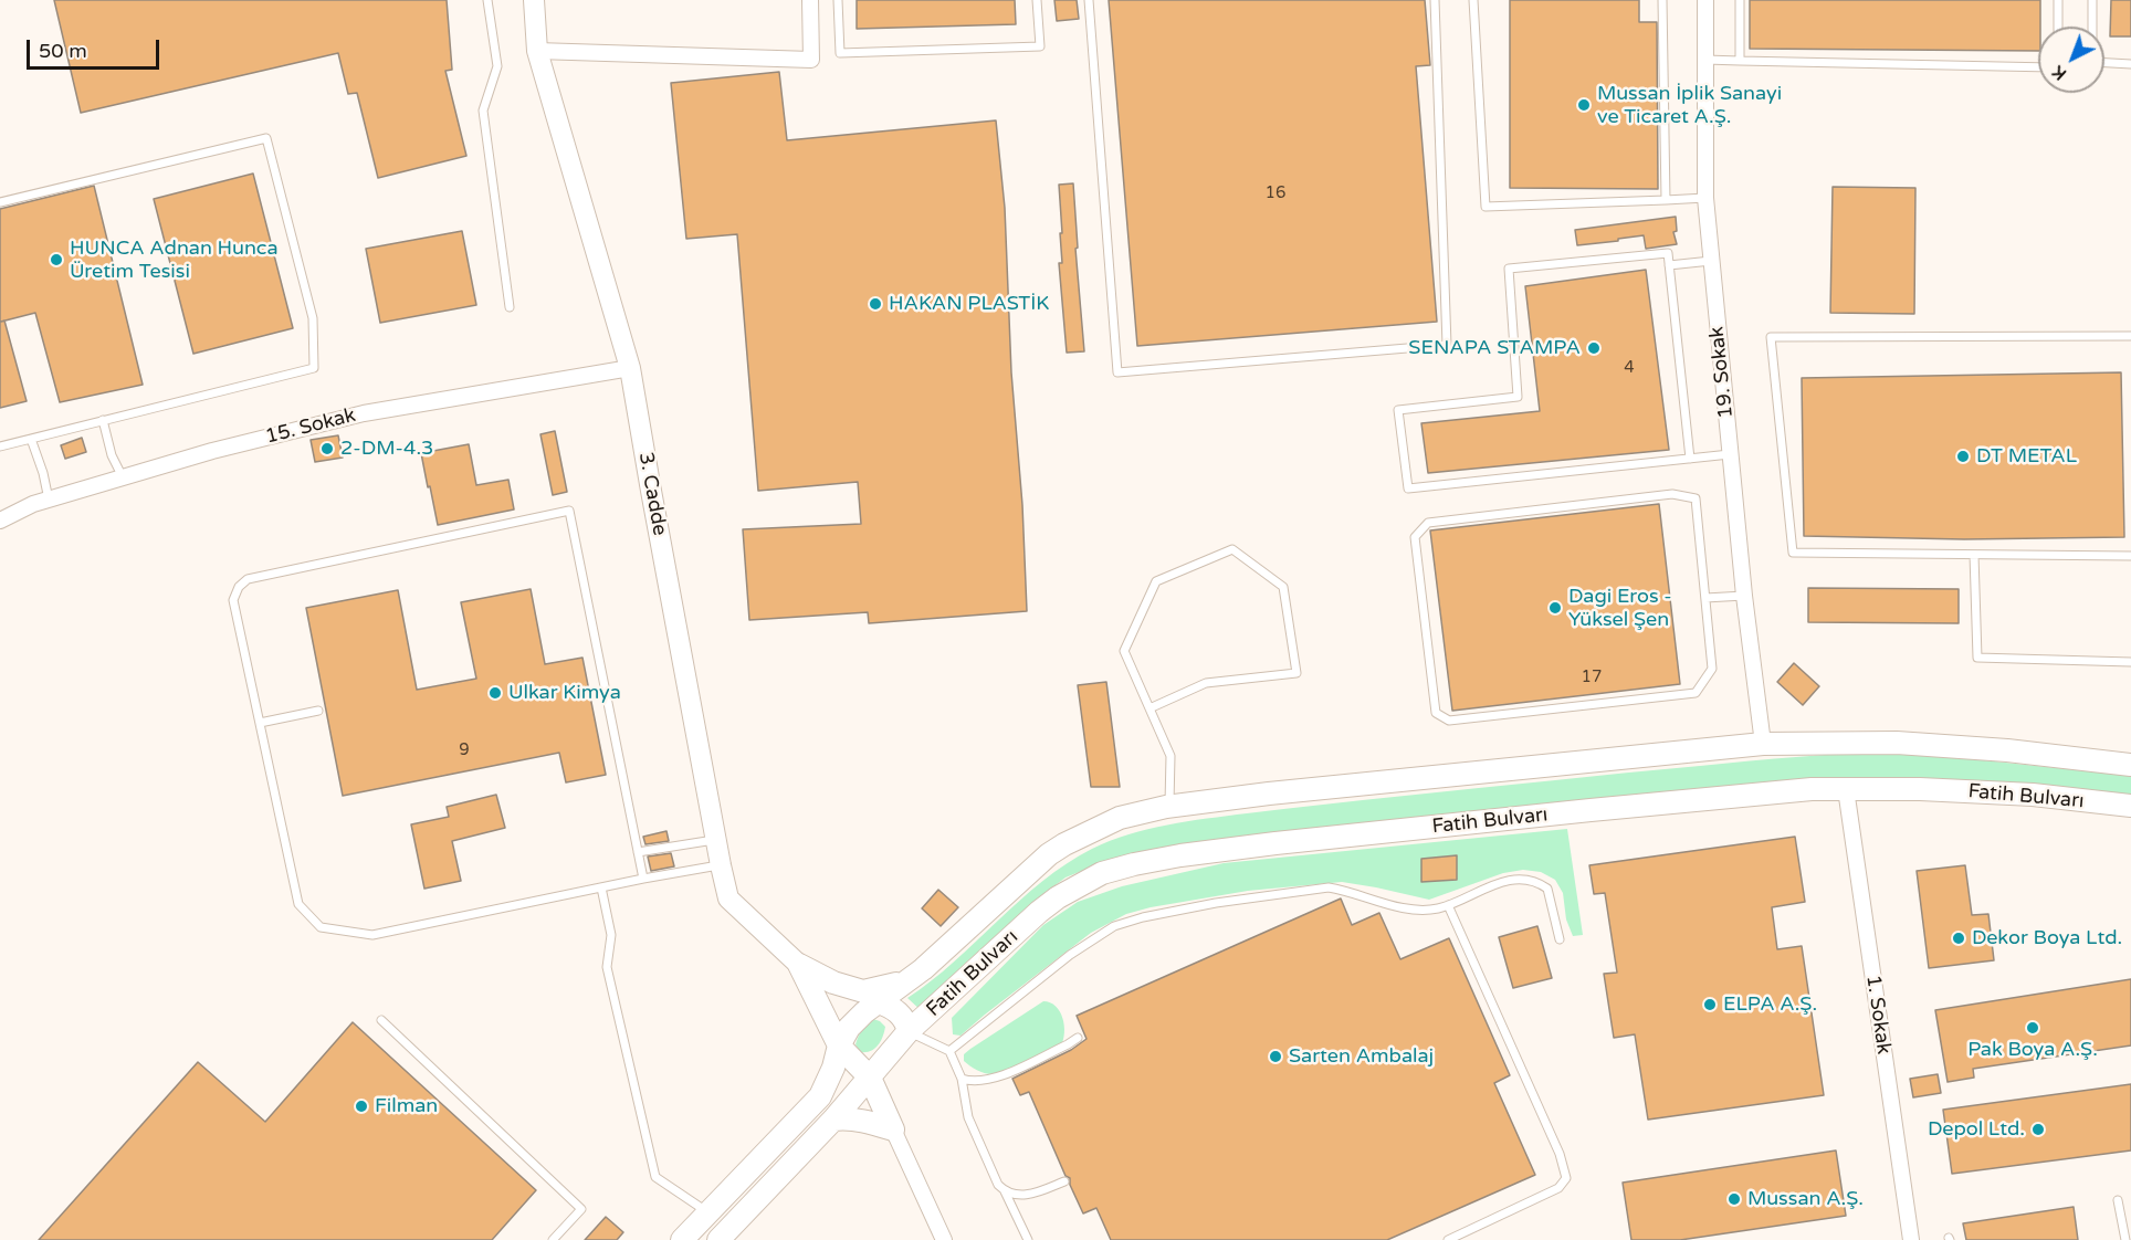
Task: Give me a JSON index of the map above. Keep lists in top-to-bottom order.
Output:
{
  "streets": {
    "main road": ["Fatih Bulvarı"],
    "street": [
      "19. Sokak",
      "15. Sokak",
      "3. Cadde",
      "1. Sokak"
    ]
  },
  "crossings": [
    ["15. Sokak", "3. Cadde"],
    ["Fatih Bulvarı", "1. Sokak"]
  ],
  "places": [
    "Mussan İplik Sanayi ve Ticaret A.Ş.",
    "HUNCA Adnan Hunca Üretim Tesisi",
    "HAKAN PLASTİK",
    "SENAPA STAMPA",
    "2-DM-4.3",
    "DT METAL",
    "Dagi Eros - Yüksel Şen",
    "Ulkar Kimya",
    "Dekor Boya Ltd.",
    "ELPA A.Ş.",
    "Pak Boya A.Ş.",
    "Sarten Ambalaj",
    "Filman",
    "Depol Ltd.",
    "Mussan A.Ş."
  ],
  "house_numbers": [
    "16",
    "4",
    "17",
    "9"
  ],
  "scale_bar": "50 m",
  "north": "bottom left"
}
